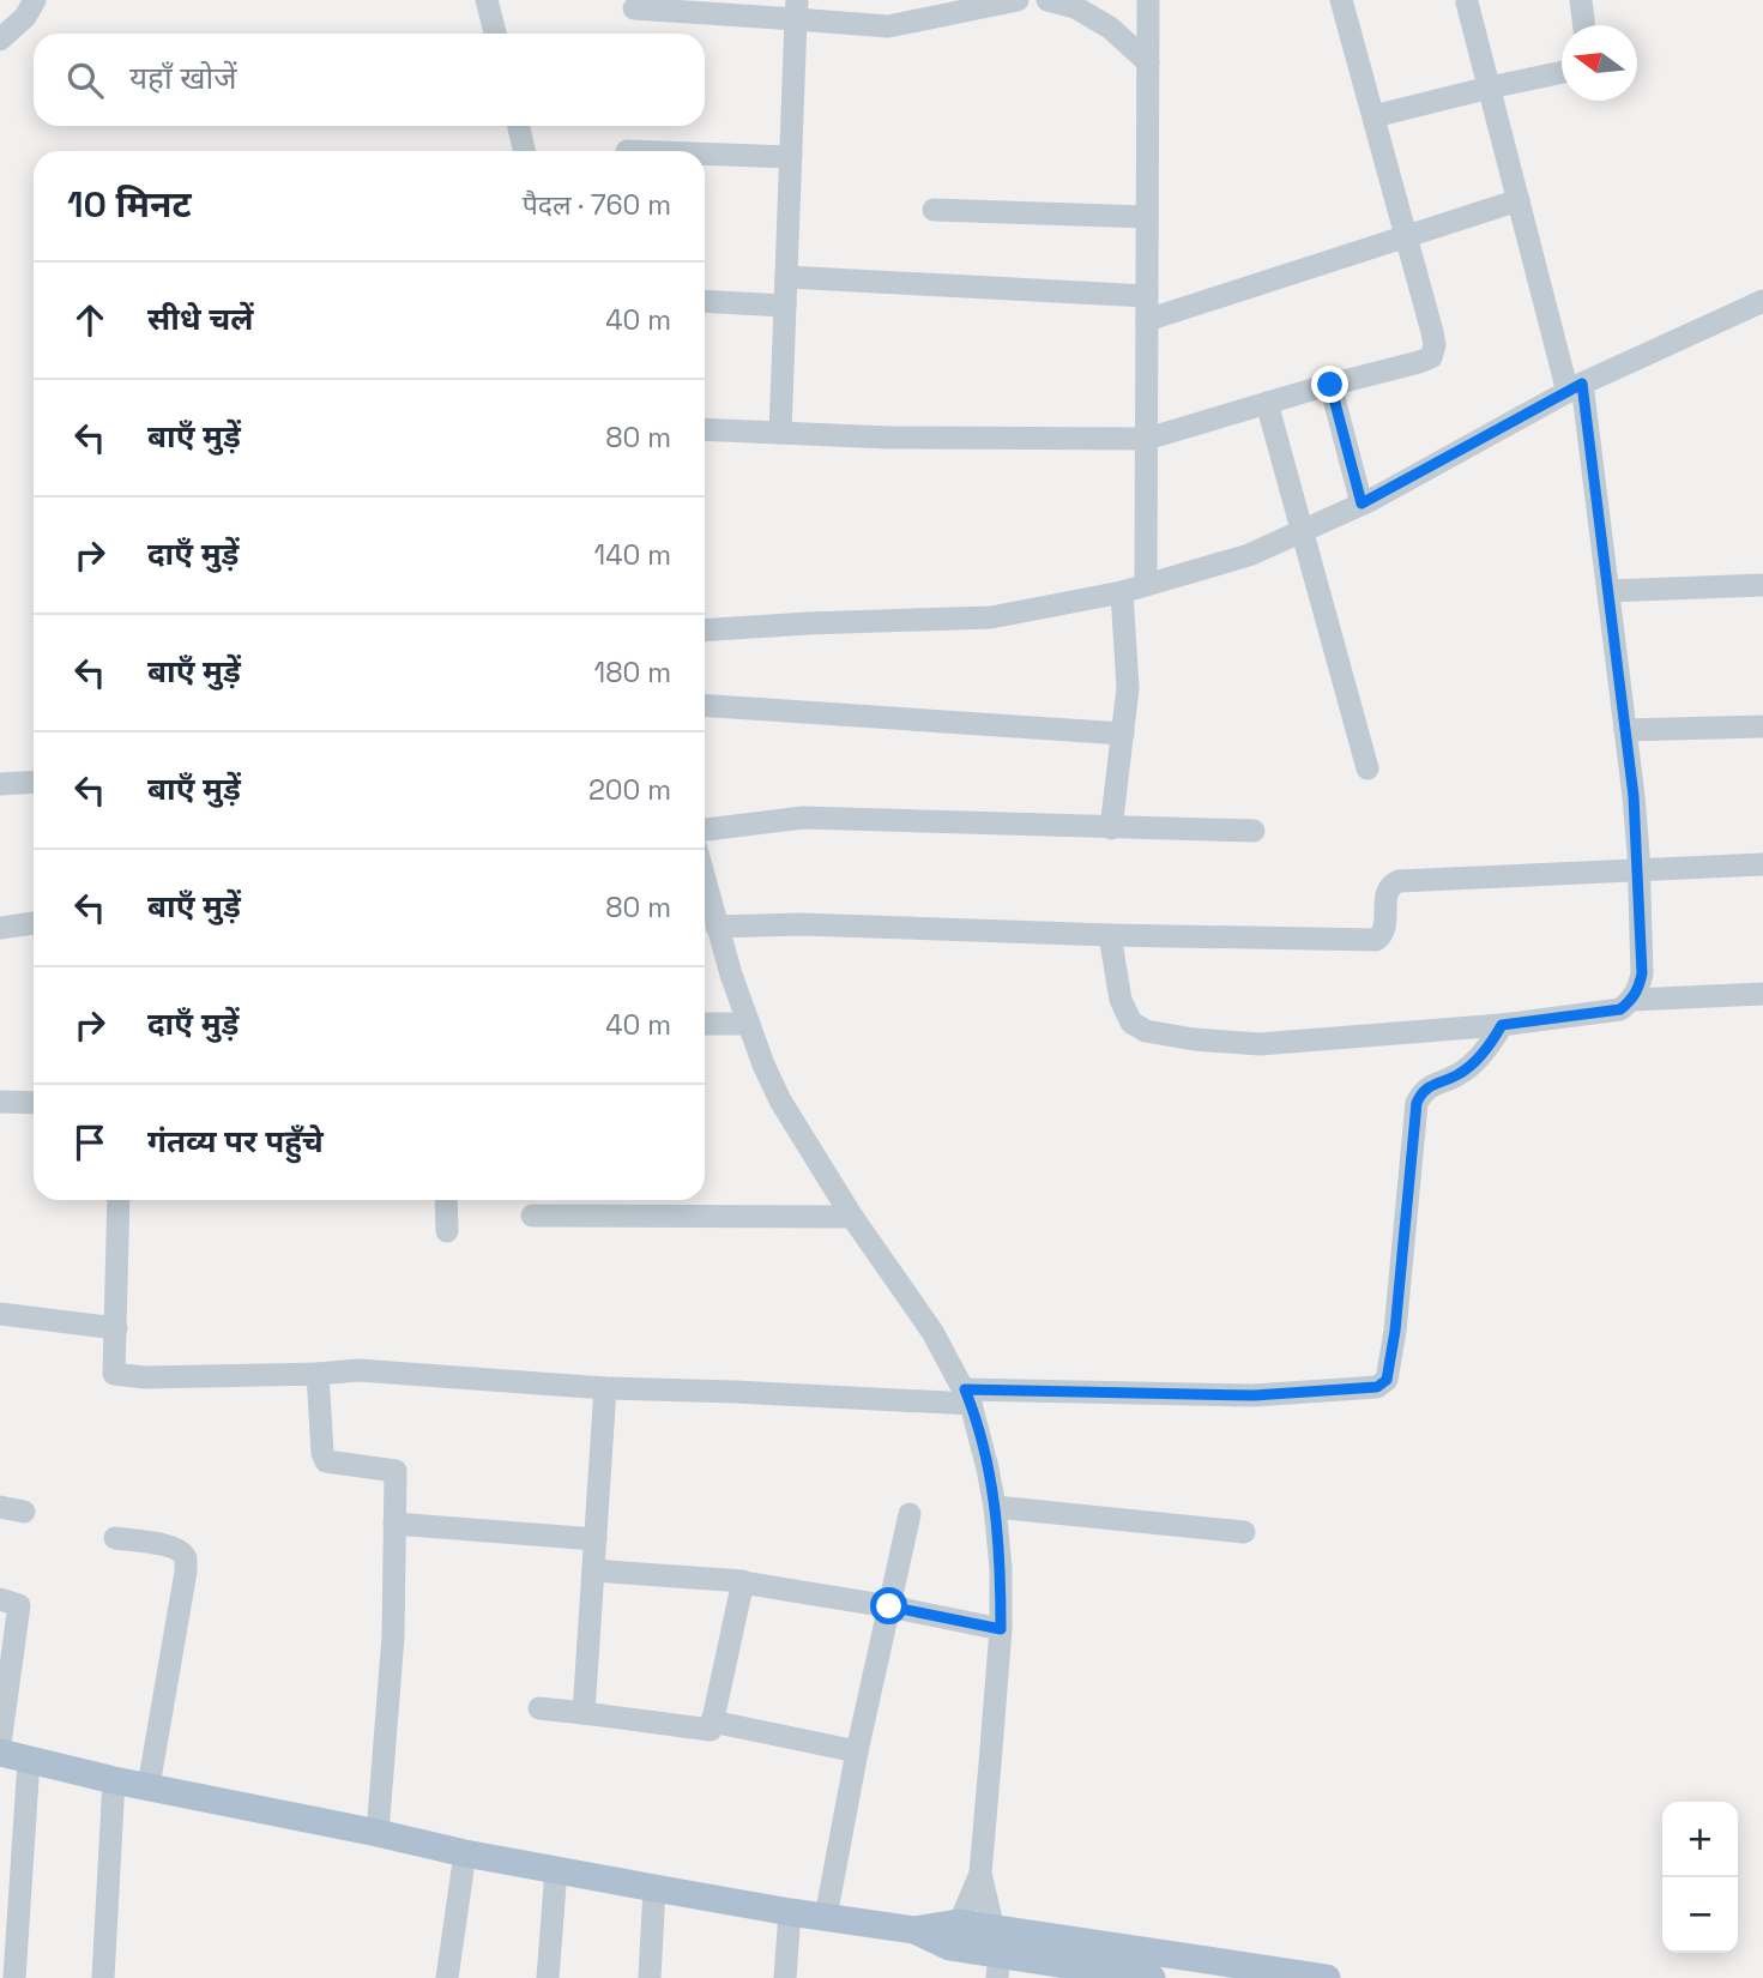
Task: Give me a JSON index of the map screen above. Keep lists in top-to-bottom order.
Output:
{
  "north": "left",
  "page": {
    "search": "यहाँ खोजें",
    "heading": ["10 मिनट", "पैदल · 760 m"],
    "list": [
      ["सीधे चलें", "40 m"],
      ["बाएँ मुड़ें", "80 m"],
      ["दाएँ मुड़ें", "140 m"],
      ["बाएँ मुड़ें", "180 m"],
      ["बाएँ मुड़ें", "200 m"],
      ["बाएँ मुड़ें", "80 m"],
      ["दाएँ मुड़ें", "40 m"],
      "गंतव्य पर पहुँचे"
    ],
    "map_buttons": ["+", "−"]
  }
}
